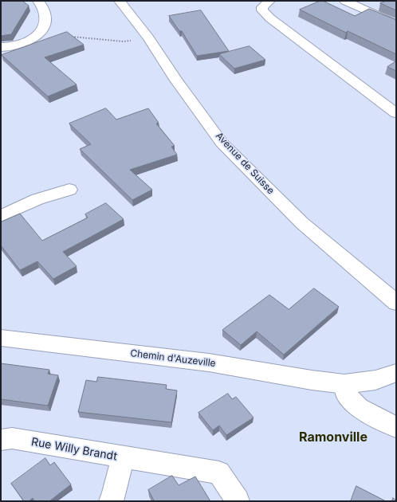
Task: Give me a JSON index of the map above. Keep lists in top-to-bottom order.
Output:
{
  "streets": {
    "street": ["Avenue de Suisse", "Chemin d'Auzeville", "Rue Willy Brandt"]
  },
  "districts": ["Ramonville"]
}
